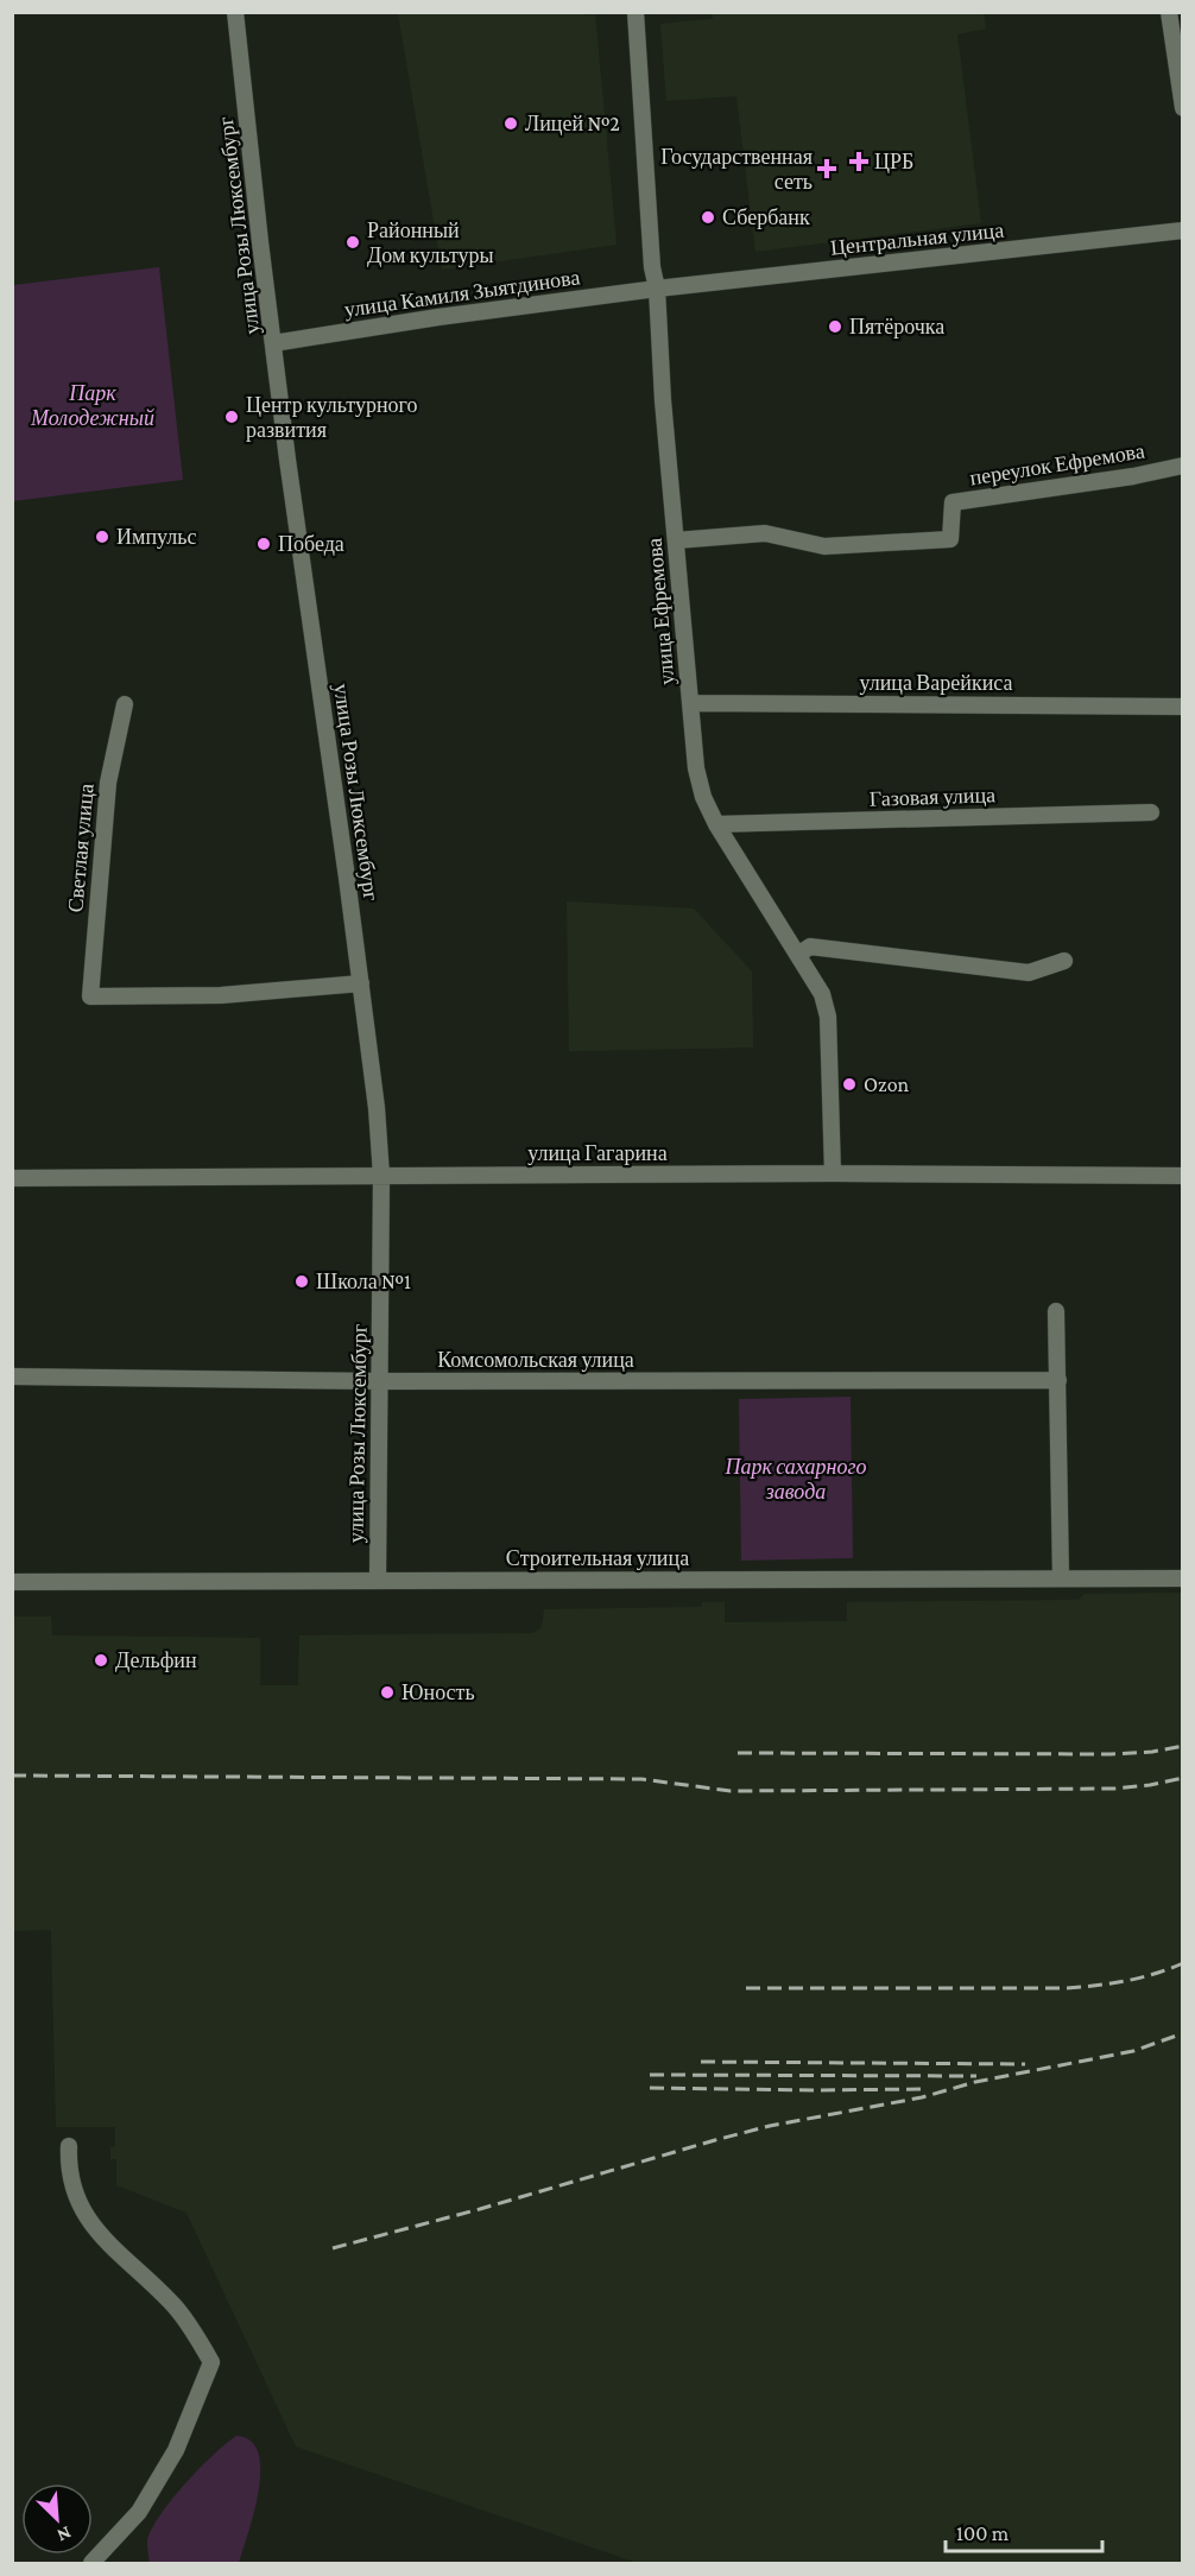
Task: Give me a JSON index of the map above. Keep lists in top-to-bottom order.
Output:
{
  "streets": {
    "street": [
      "улица Розы Люксембург",
      "Центральная улица",
      "улица Камиля Зыятдинова",
      "переулок Ефремова",
      "улица Ефремова",
      "улица Варейкиса",
      "Газовая улица",
      "Светлая улица",
      "улица Гагарина",
      "Комсомольская улица",
      "Строительная улица"
    ]
  },
  "crossings": [
    ["улица Розы Люксембург", "улица Камиля Зыятдинова"],
    ["улица Розы Люксембург", "Светлая улица"],
    ["улица Розы Люксембург", "улица Гагарина"],
    ["улица Розы Люксембург", "Комсомольская улица"],
    ["улица Розы Люксембург", "Строительная улица"],
    ["Центральная улица", "улица Камиля Зыятдинова"],
    ["Центральная улица", "улица Ефремова"],
    ["улица Камиля Зыятдинова", "улица Ефремова"],
    ["переулок Ефремова", "улица Ефремова"],
    ["улица Ефремова", "улица Варейкиса"],
    ["улица Ефремова", "Газовая улица"],
    ["улица Ефремова", "улица Гагарина"]
  ],
  "parks": ["Парк Молодежный", "Парк сахарного завода"],
  "places": {
    "other": [
      "Лицей №2",
      "Сбербанк",
      "Районный Дом культуры",
      "Пятёрочка",
      "Центр культурного развития",
      "Импульс",
      "Победа",
      "Ozon",
      "Школа №1",
      "Дельфин",
      "Юность"
    ],
    "health": ["ЦРБ", "Государственная сеть"]
  },
  "scale_bar": "100 m",
  "north": "bottom right"
}
